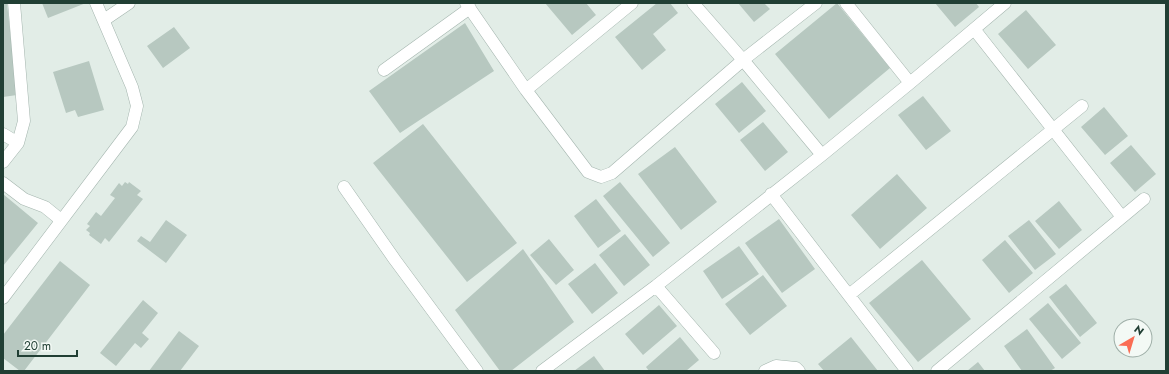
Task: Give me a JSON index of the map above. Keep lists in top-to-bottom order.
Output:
{
  "scale_bar": "20 m",
  "north": "top right"
}
